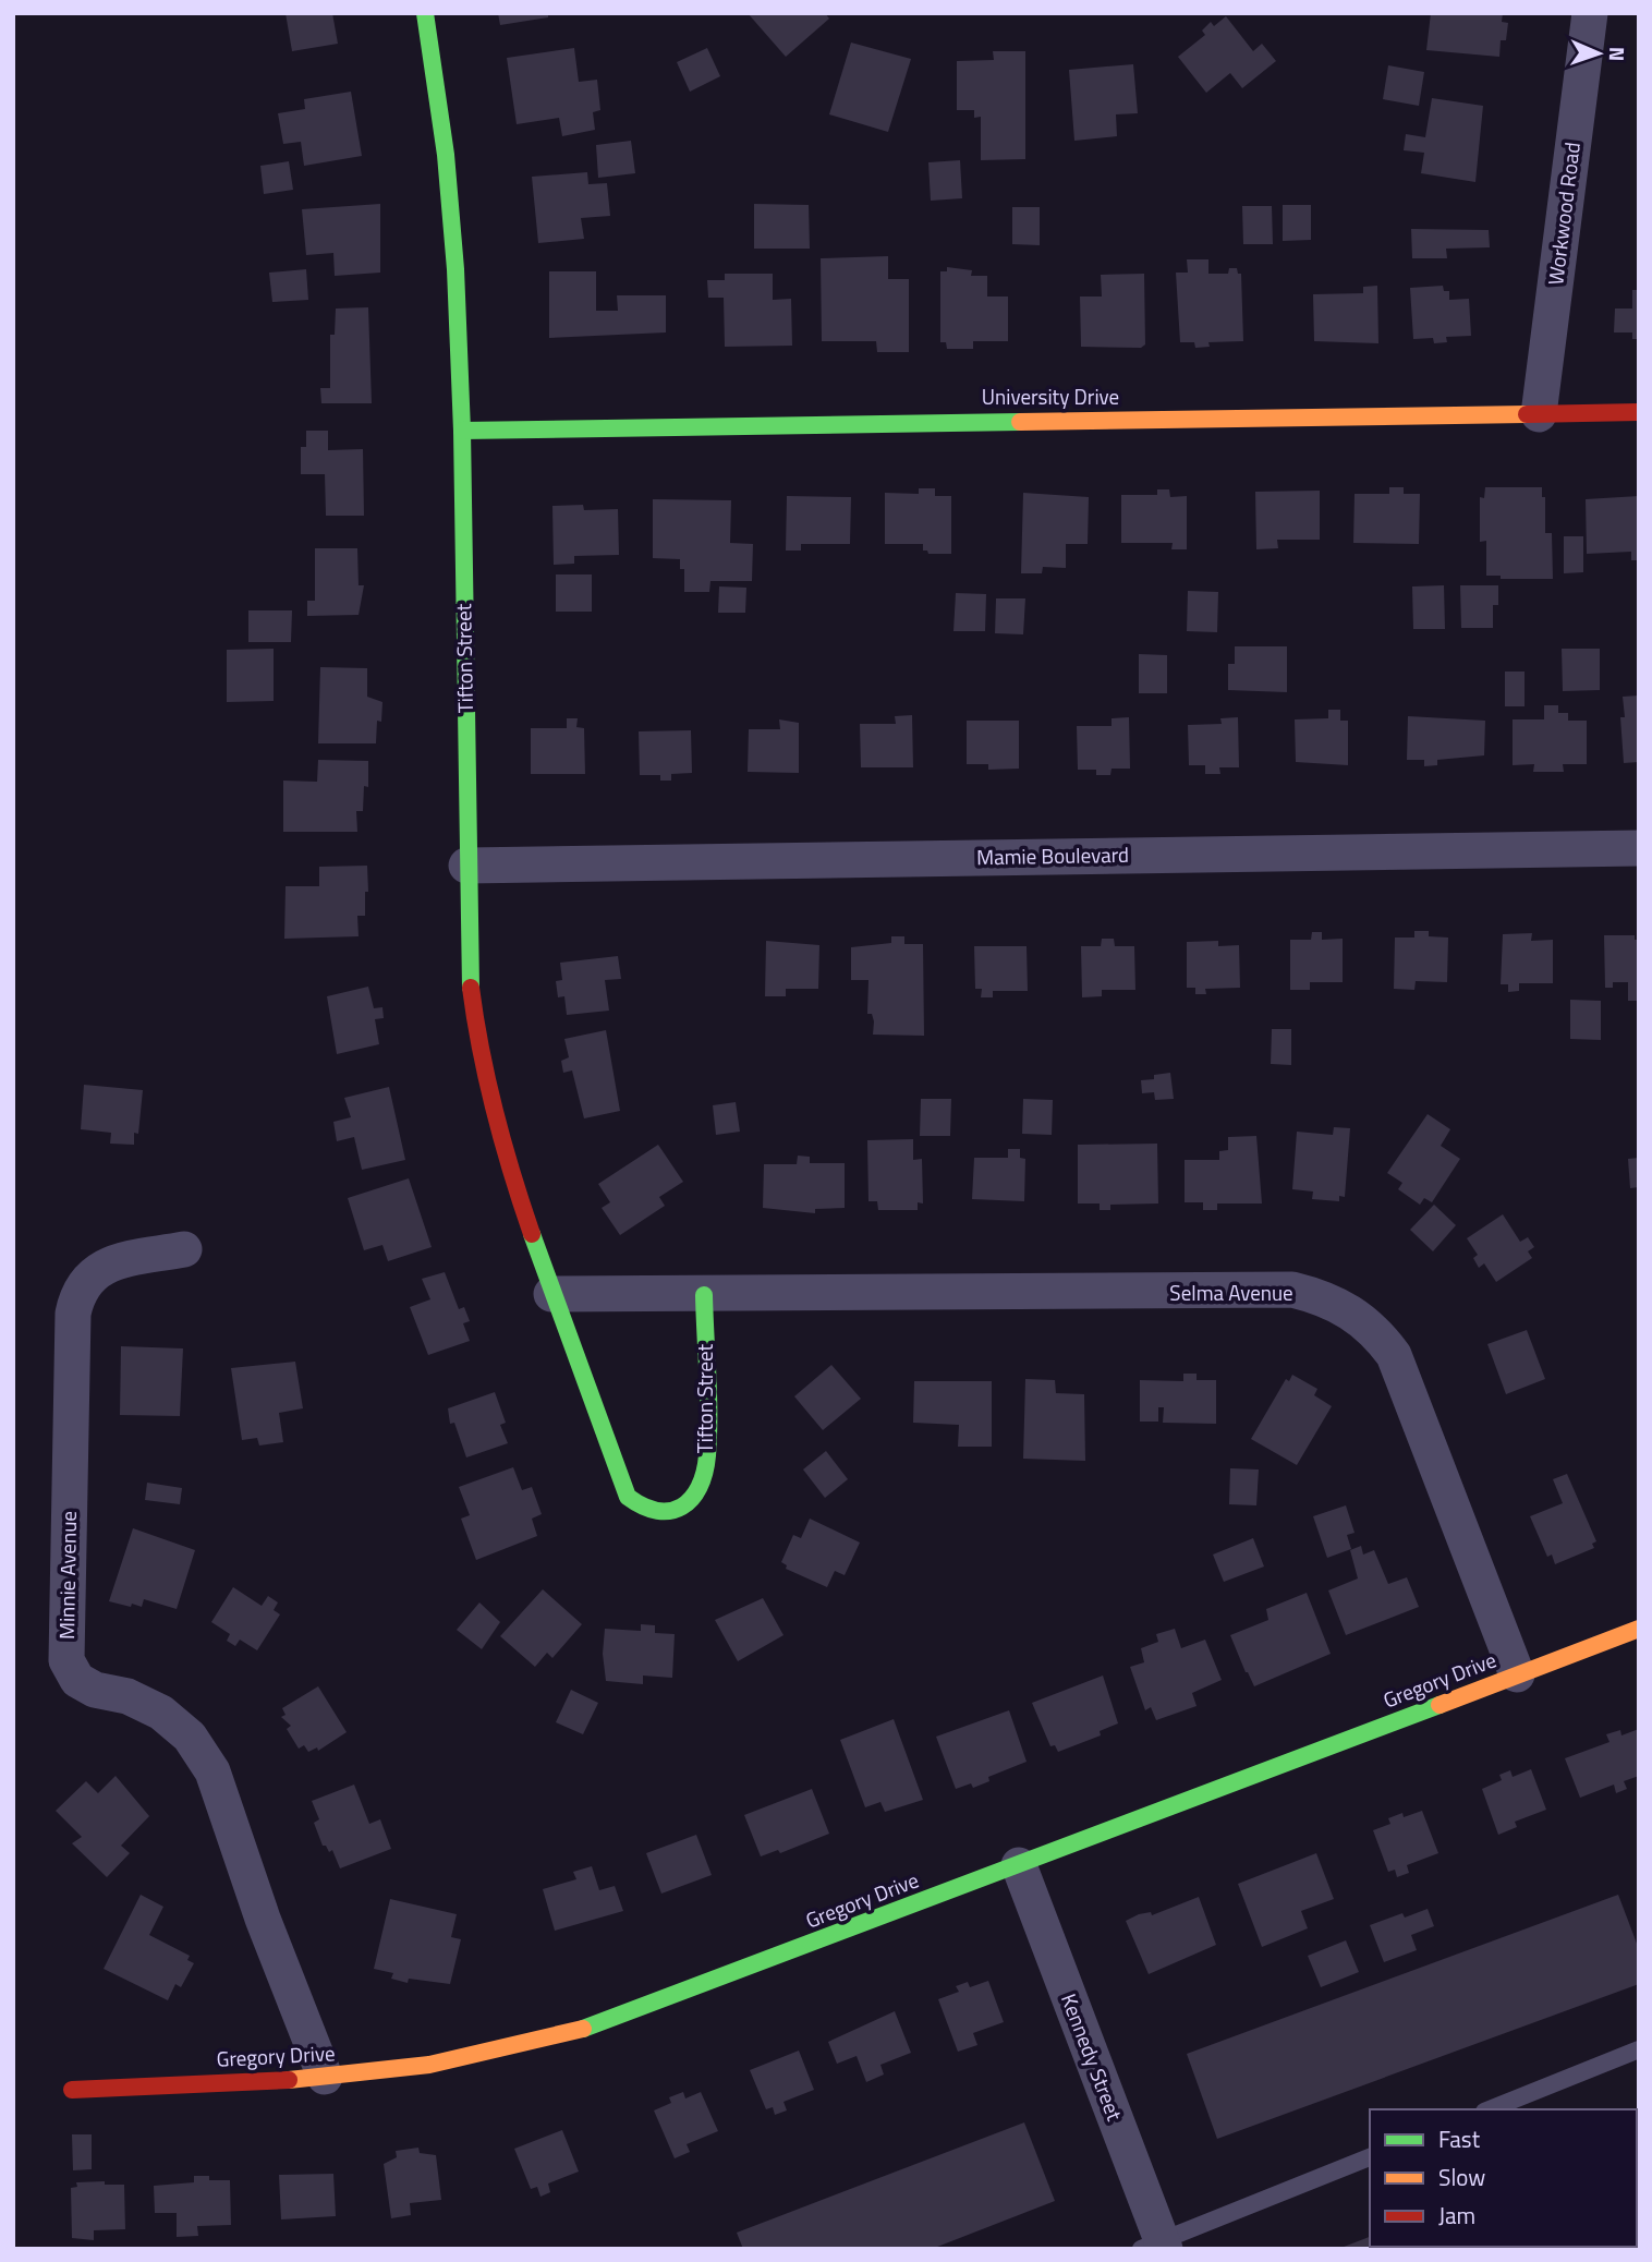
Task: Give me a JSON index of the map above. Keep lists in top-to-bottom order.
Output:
{
  "streets": {
    "street": [
      "Workwood Road",
      "University Drive",
      "Tifton Street",
      "Mamie Boulevard",
      "Selma Avenue",
      "Minnie Avenue",
      "Gregory Drive",
      "Kennedy Street"
    ]
  },
  "crossings": [
    ["Workwood Road", "University Drive"],
    ["University Drive", "Tifton Street"],
    ["Tifton Street", "Mamie Boulevard"],
    ["Tifton Street", "Selma Avenue"],
    ["Selma Avenue", "Gregory Drive"],
    ["Minnie Avenue", "Gregory Drive"],
    ["Gregory Drive", "Kennedy Street"]
  ],
  "legend": ["Fast", "Slow", "Jam"],
  "north": "right"
}
